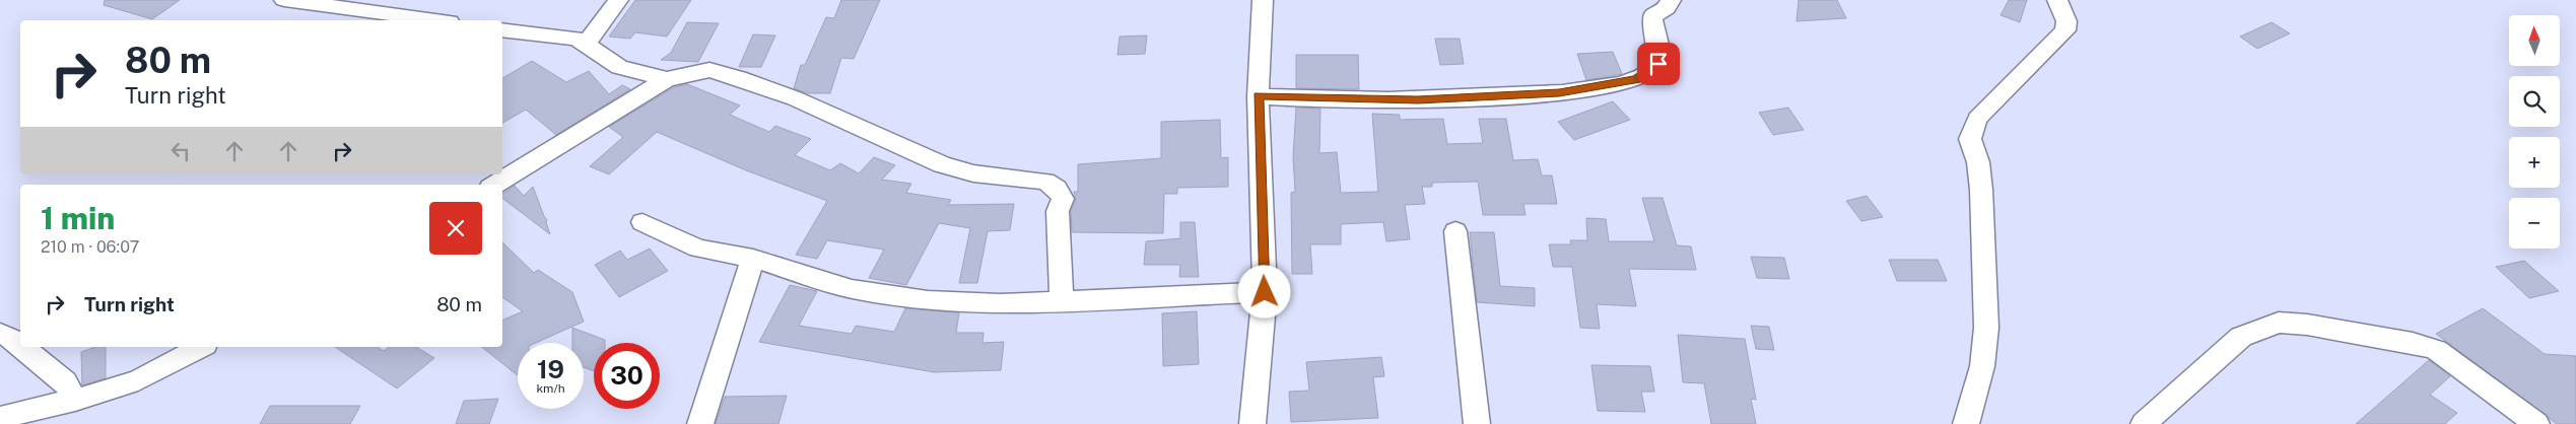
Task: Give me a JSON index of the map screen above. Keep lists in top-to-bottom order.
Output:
{
  "north": "top",
  "page": {
    "map_buttons": ["+", "−"],
    "turn": ["80 m", "Turn right"],
    "heading": ["1 min", "210 m · 06:07"],
    "list": [
      {
        "name": "Turn right",
        "value": "80 m"
      }
    ],
    "speed": "19 km/h",
    "limit": "30"
  }
}
